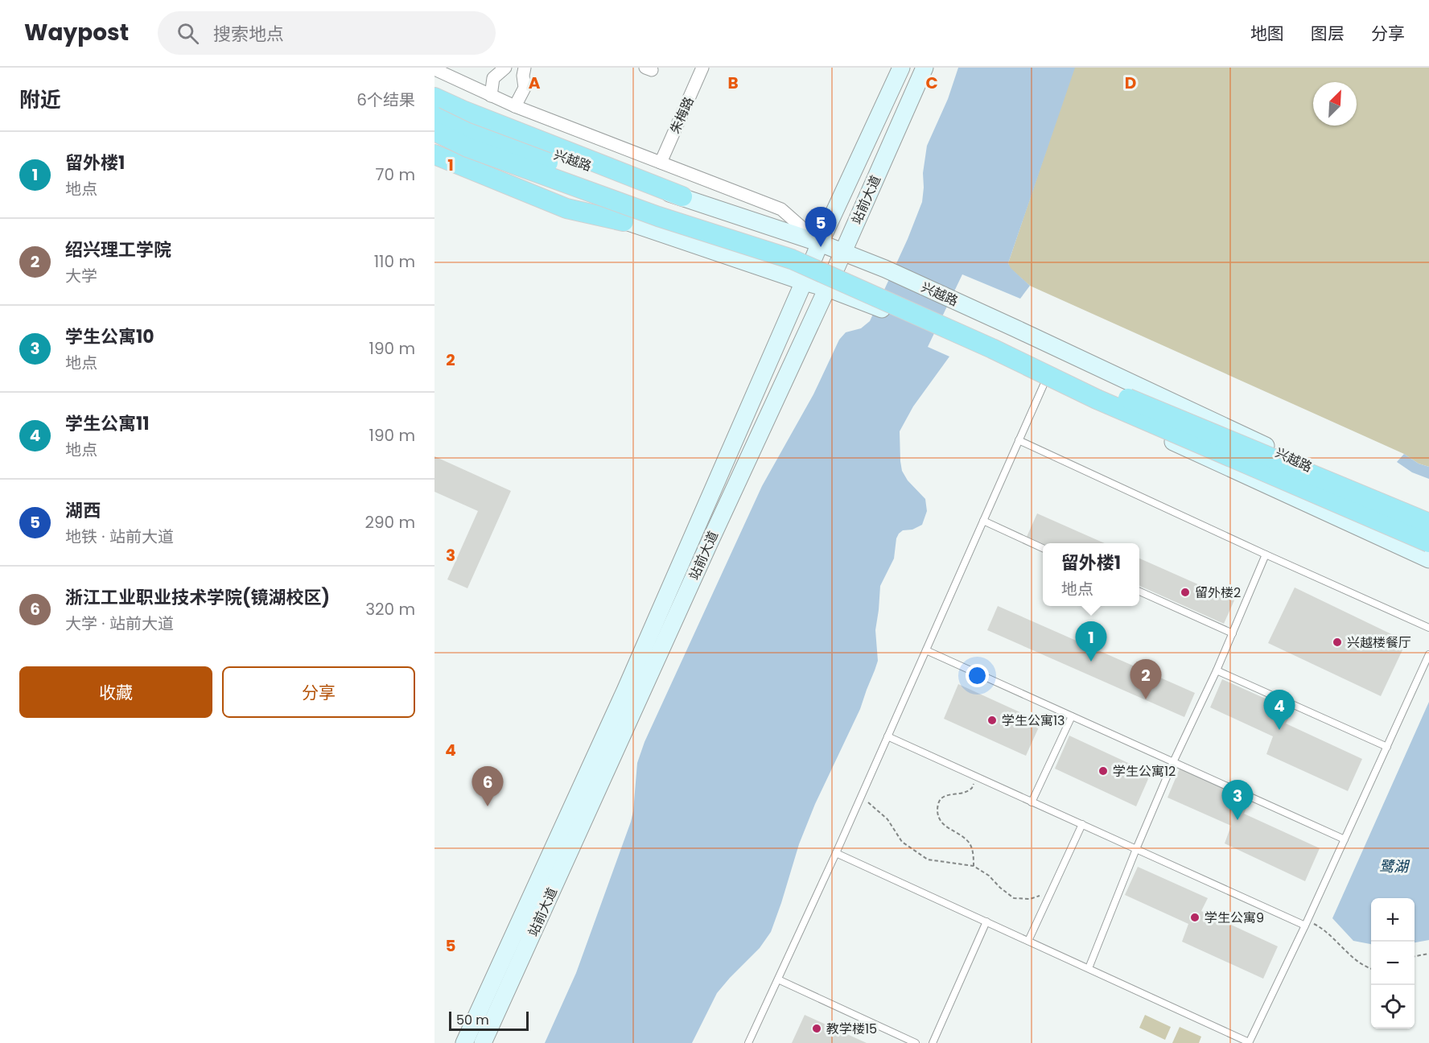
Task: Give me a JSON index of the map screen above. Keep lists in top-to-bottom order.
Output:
{
  "streets": {
    "main road": ["兴越路", "站前大道"],
    "street": ["朱梅路"]
  },
  "crossings": [
    ["兴越路", "站前大道"]
  ],
  "water": ["鹭湖"],
  "places": [
    "留外楼2",
    "兴越楼餐厅",
    "学生公寓13",
    "学生公寓12",
    "学生公寓9",
    "教学楼15"
  ],
  "scale_bar": "50 m",
  "north": "top right",
  "page": {
    "header": "Waypost",
    "search": "搜索地点",
    "nav": ["地图", "图层", "分享"],
    "heading": ["附近", "6个结果"],
    "list": [
      {
        "mark": "1",
        "name": "留外楼1",
        "note": "地点",
        "value": "70 m"
      },
      {
        "mark": "2",
        "name": "绍兴理工学院",
        "note": "大学",
        "value": "110 m"
      },
      {
        "mark": "3",
        "name": "学生公寓10",
        "note": "地点",
        "value": "190 m"
      },
      {
        "mark": "4",
        "name": "学生公寓11",
        "note": "地点",
        "value": "190 m"
      },
      {
        "mark": "5",
        "name": "湖西",
        "note": "地铁 · 站前大道",
        "value": "290 m"
      },
      {
        "mark": "6",
        "name": "浙江工业职业技术学院(镜湖校区)",
        "note": "大学 · 站前大道",
        "value": "320 m"
      }
    ],
    "pins": [
      "5",
      "1",
      "2",
      "4",
      "6",
      "3"
    ],
    "popup": ["留外楼1", "地点"],
    "buttons": ["收藏", "分享"],
    "map_buttons": ["+", "−"],
    "scale": "50 m"
  },
  "grid": {
    "columns": [
      "A",
      "B",
      "C",
      "D"
    ],
    "rows": [
      "1",
      "2",
      "3",
      "4",
      "5"
    ]
  }
}
